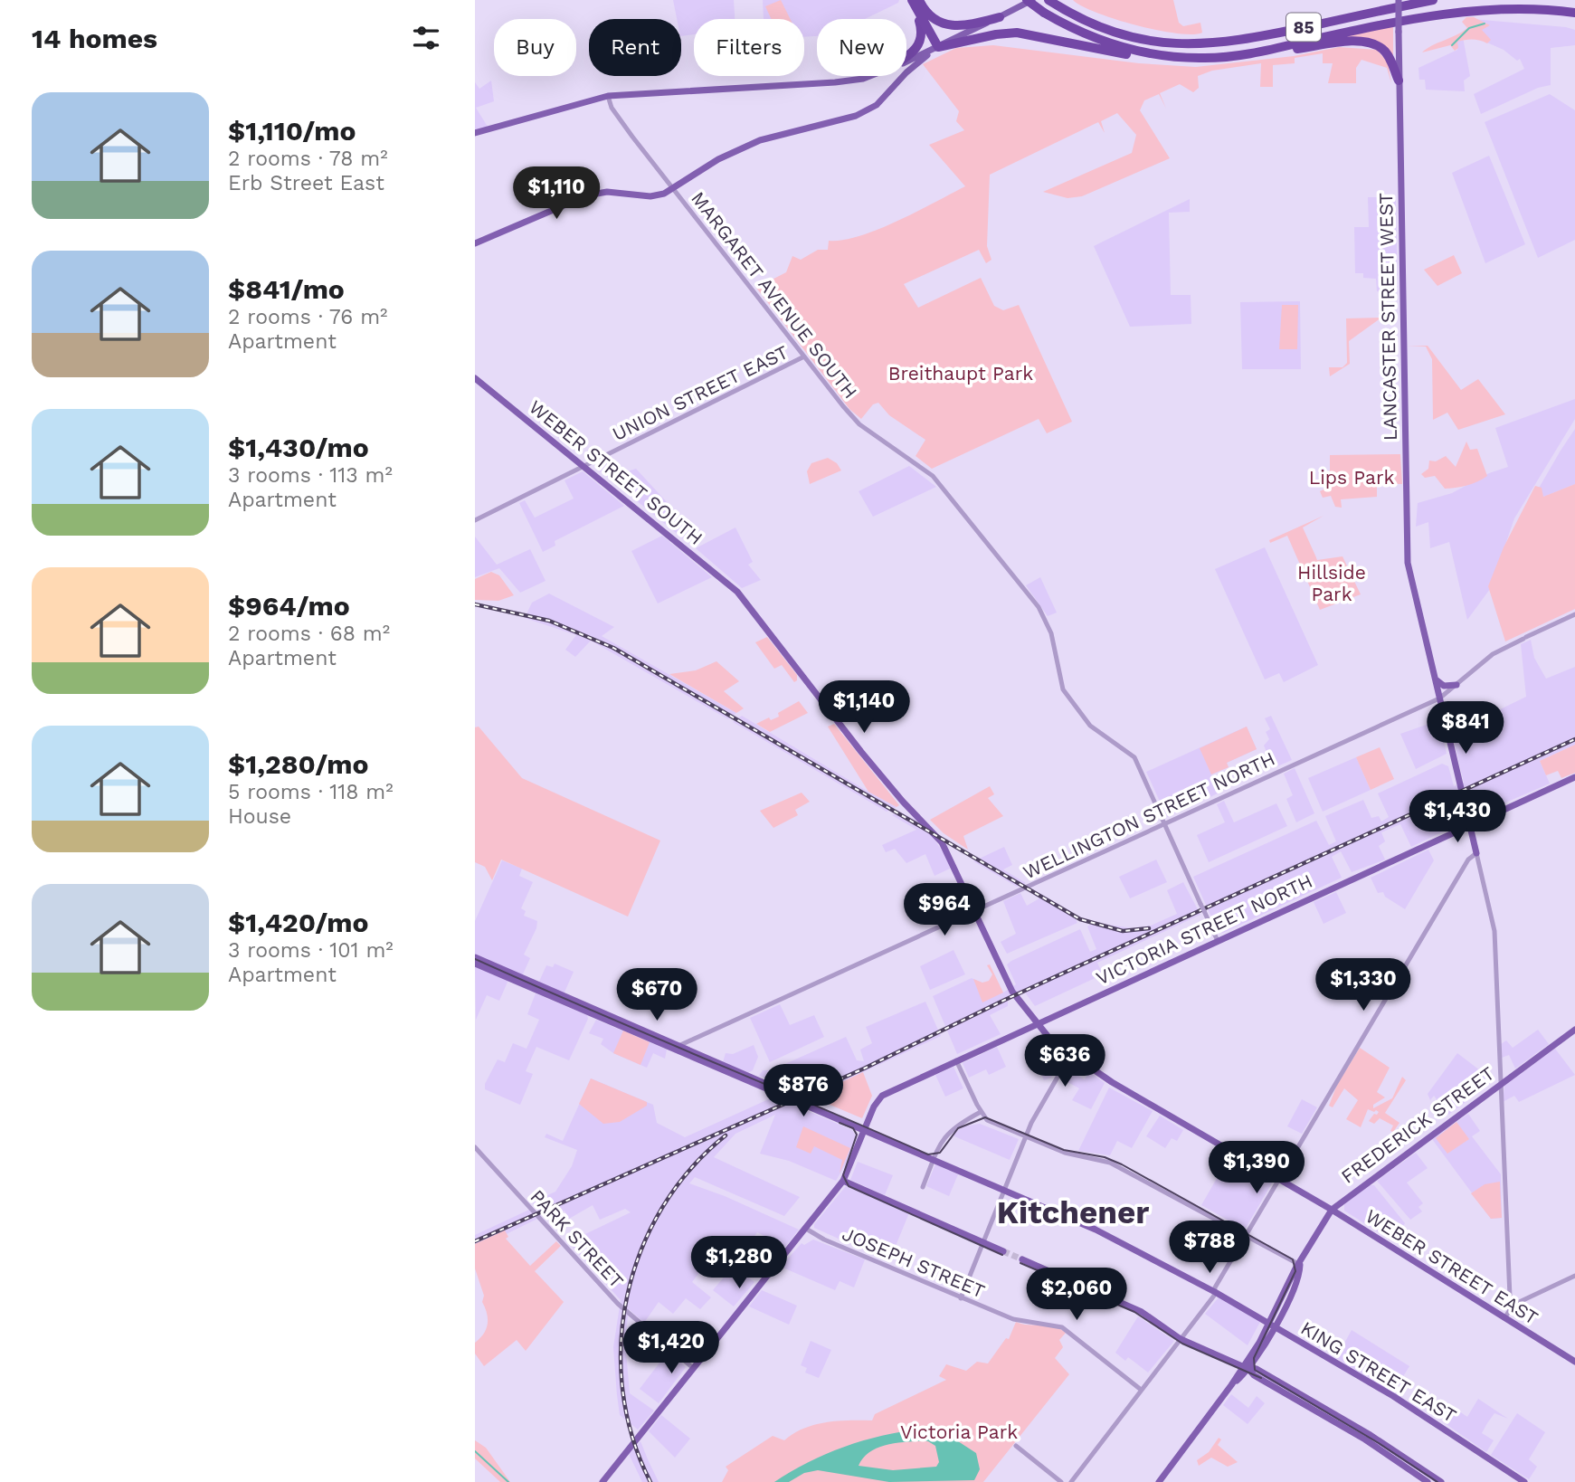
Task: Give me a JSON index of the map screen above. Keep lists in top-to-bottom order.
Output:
{
  "streets": {
    "highway": ["85"],
    "main road": [
      "LANCASTER STREET WEST",
      "WEBER STREET SOUTH",
      "VICTORIA STREET NORTH",
      "FREDERICK STREET",
      "WEBER STREET EAST",
      "KING STREET EAST"
    ],
    "street": [
      "MARGARET AVENUE SOUTH",
      "UNION STREET EAST",
      "WELLINGTON STREET NORTH",
      "PARK STREET",
      "JOSEPH STREET"
    ]
  },
  "crossings": [
    ["MARGARET AVENUE SOUTH", "UNION STREET EAST"],
    ["MARGARET AVENUE SOUTH", "WELLINGTON STREET NORTH"],
    ["MARGARET AVENUE SOUTH", "VICTORIA STREET NORTH"],
    ["LANCASTER STREET WEST", "WELLINGTON STREET NORTH"],
    ["LANCASTER STREET WEST", "VICTORIA STREET NORTH"],
    ["UNION STREET EAST", "WEBER STREET SOUTH"],
    ["WEBER STREET SOUTH", "WELLINGTON STREET NORTH"],
    ["WEBER STREET SOUTH", "WEBER STREET EAST"],
    ["WELLINGTON STREET NORTH", "WEBER STREET EAST"],
    ["VICTORIA STREET NORTH", "PARK STREET"],
    ["VICTORIA STREET NORTH", "JOSEPH STREET"],
    ["VICTORIA STREET NORTH", "WEBER STREET EAST"],
    ["VICTORIA STREET NORTH", "KING STREET EAST"],
    ["FREDERICK STREET", "WEBER STREET EAST"],
    ["FREDERICK STREET", "KING STREET EAST"]
  ],
  "districts": ["Kitchener"],
  "parks": [
    "Breithaupt Park",
    "Lips Park",
    "Hillside Park",
    "Victoria Park"
  ],
  "page": {
    "heading": "14 homes",
    "chip": [
      "Buy",
      "Rent",
      "Filters",
      "New"
    ],
    "list": [
      {
        "name": "$1,110/mo",
        "note": "2 rooms · 78 m² · Erb Street East"
      },
      {
        "name": "$841/mo",
        "note": "2 rooms · 76 m² · Apartment"
      },
      {
        "name": "$1,430/mo",
        "note": "3 rooms · 113 m² · Apartment"
      },
      {
        "name": "$964/mo",
        "note": "2 rooms · 68 m² · Apartment"
      },
      {
        "name": "$1,280/mo",
        "note": "5 rooms · 118 m² · House"
      },
      {
        "name": "$1,420/mo",
        "note": "3 rooms · 101 m² · Apartment"
      }
    ],
    "price": [
      "$1,110",
      "$1,140",
      "$841",
      "$1,430",
      "$964",
      "$1,330",
      "$670",
      "$636",
      "$876",
      "$1,390",
      "$788",
      "$1,280",
      "$2,060",
      "$1,420"
    ]
  }
}
